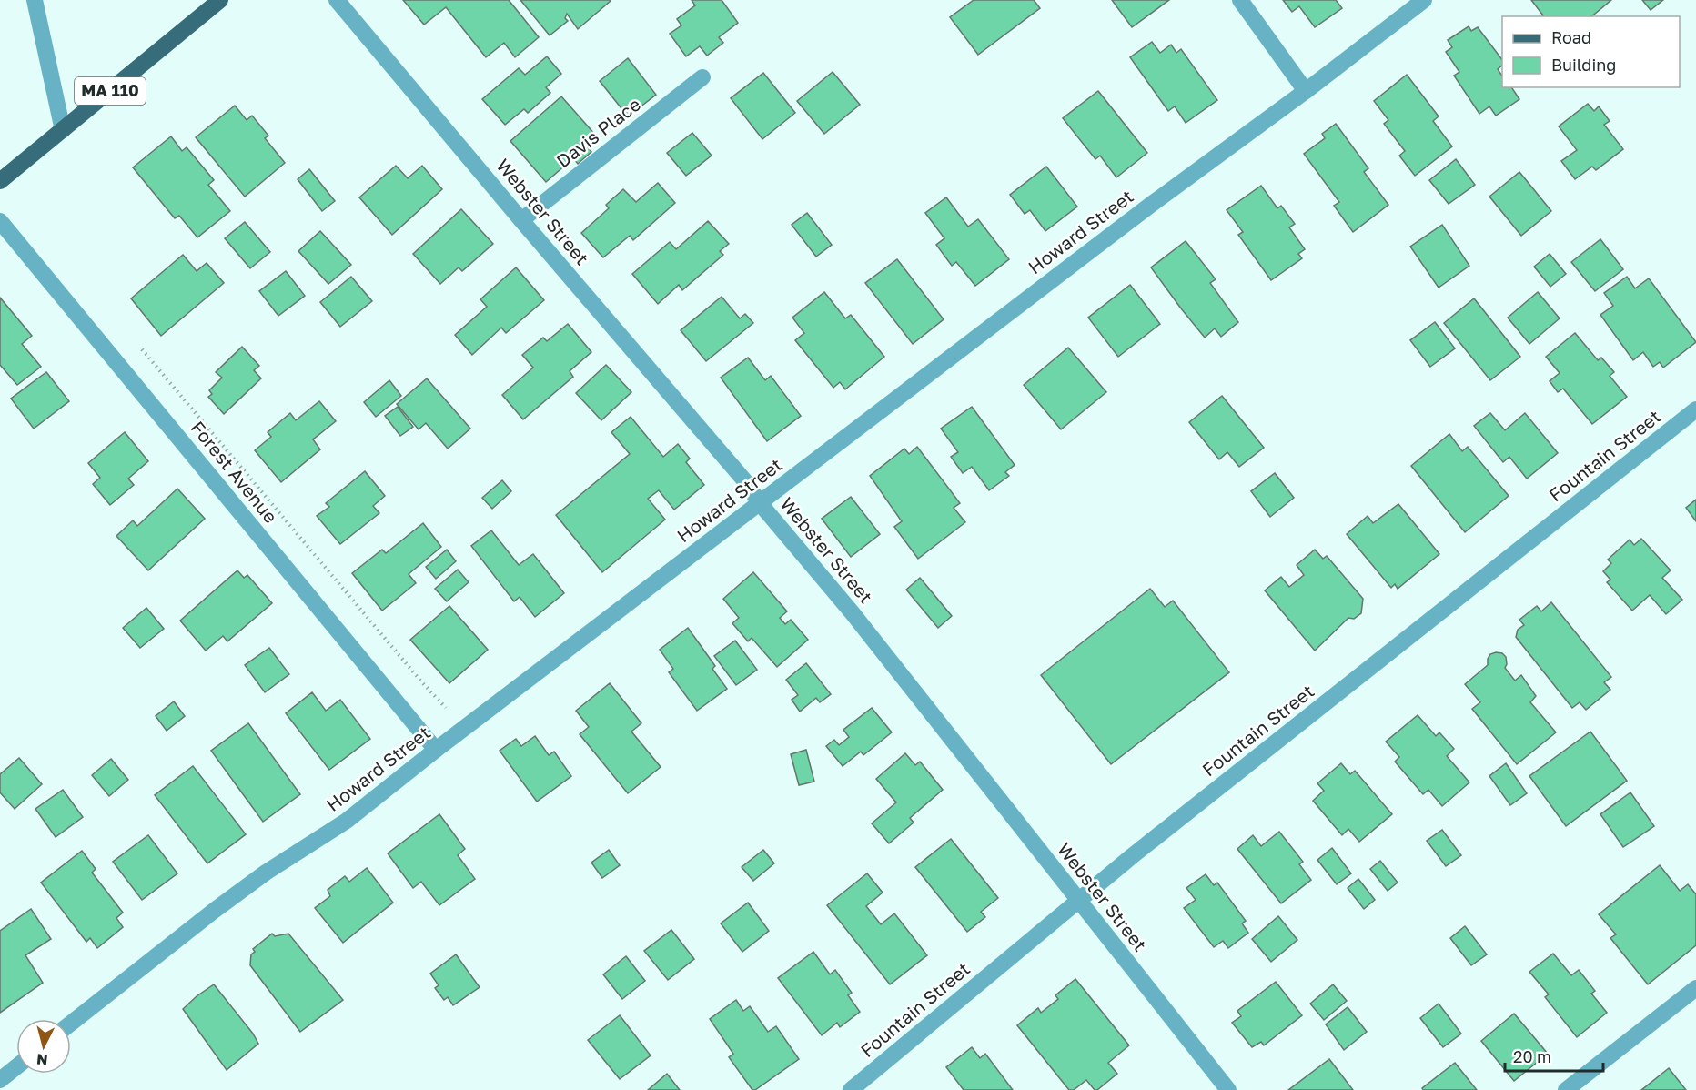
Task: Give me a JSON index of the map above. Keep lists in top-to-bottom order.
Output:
{
  "streets": {
    "main road": ["MA 110"],
    "street": [
      "Davis Place",
      "Webster Street",
      "Howard Street",
      "Fountain Street",
      "Forest Avenue"
    ]
  },
  "crossings": [
    ["Davis Place", "Webster Street"],
    ["Webster Street", "Howard Street"],
    ["Webster Street", "Fountain Street"],
    ["Howard Street", "Forest Avenue"]
  ],
  "legend": ["Road", "Building"],
  "scale_bar": "20 m",
  "north": "bottom"
}
